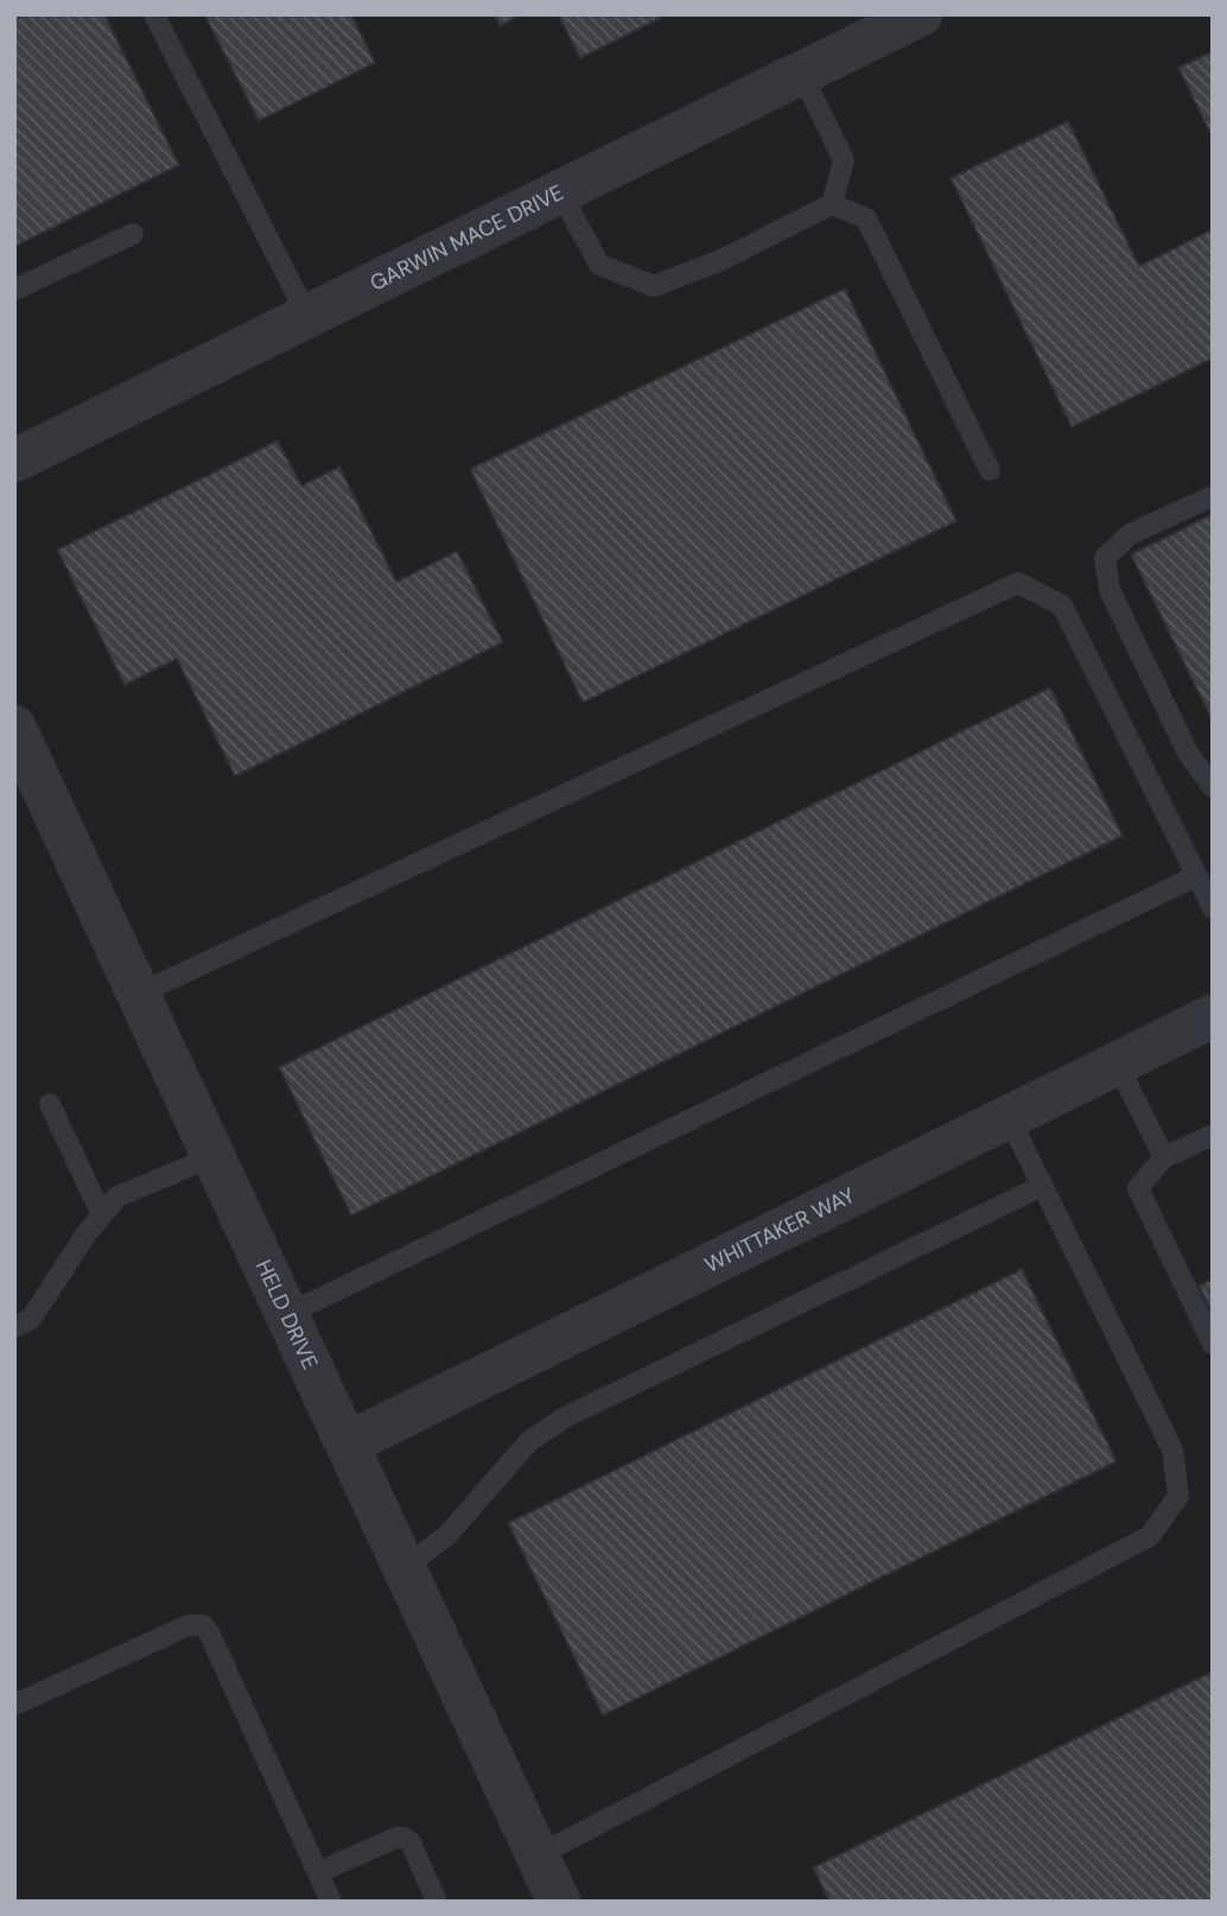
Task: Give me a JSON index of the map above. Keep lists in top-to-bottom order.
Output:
{
  "streets": {
    "street": ["GARWIN MACE DRIVE", "WHITTAKER WAY", "HELD DRIVE"]
  },
  "crossings": [
    ["WHITTAKER WAY", "HELD DRIVE"]
  ]
}
